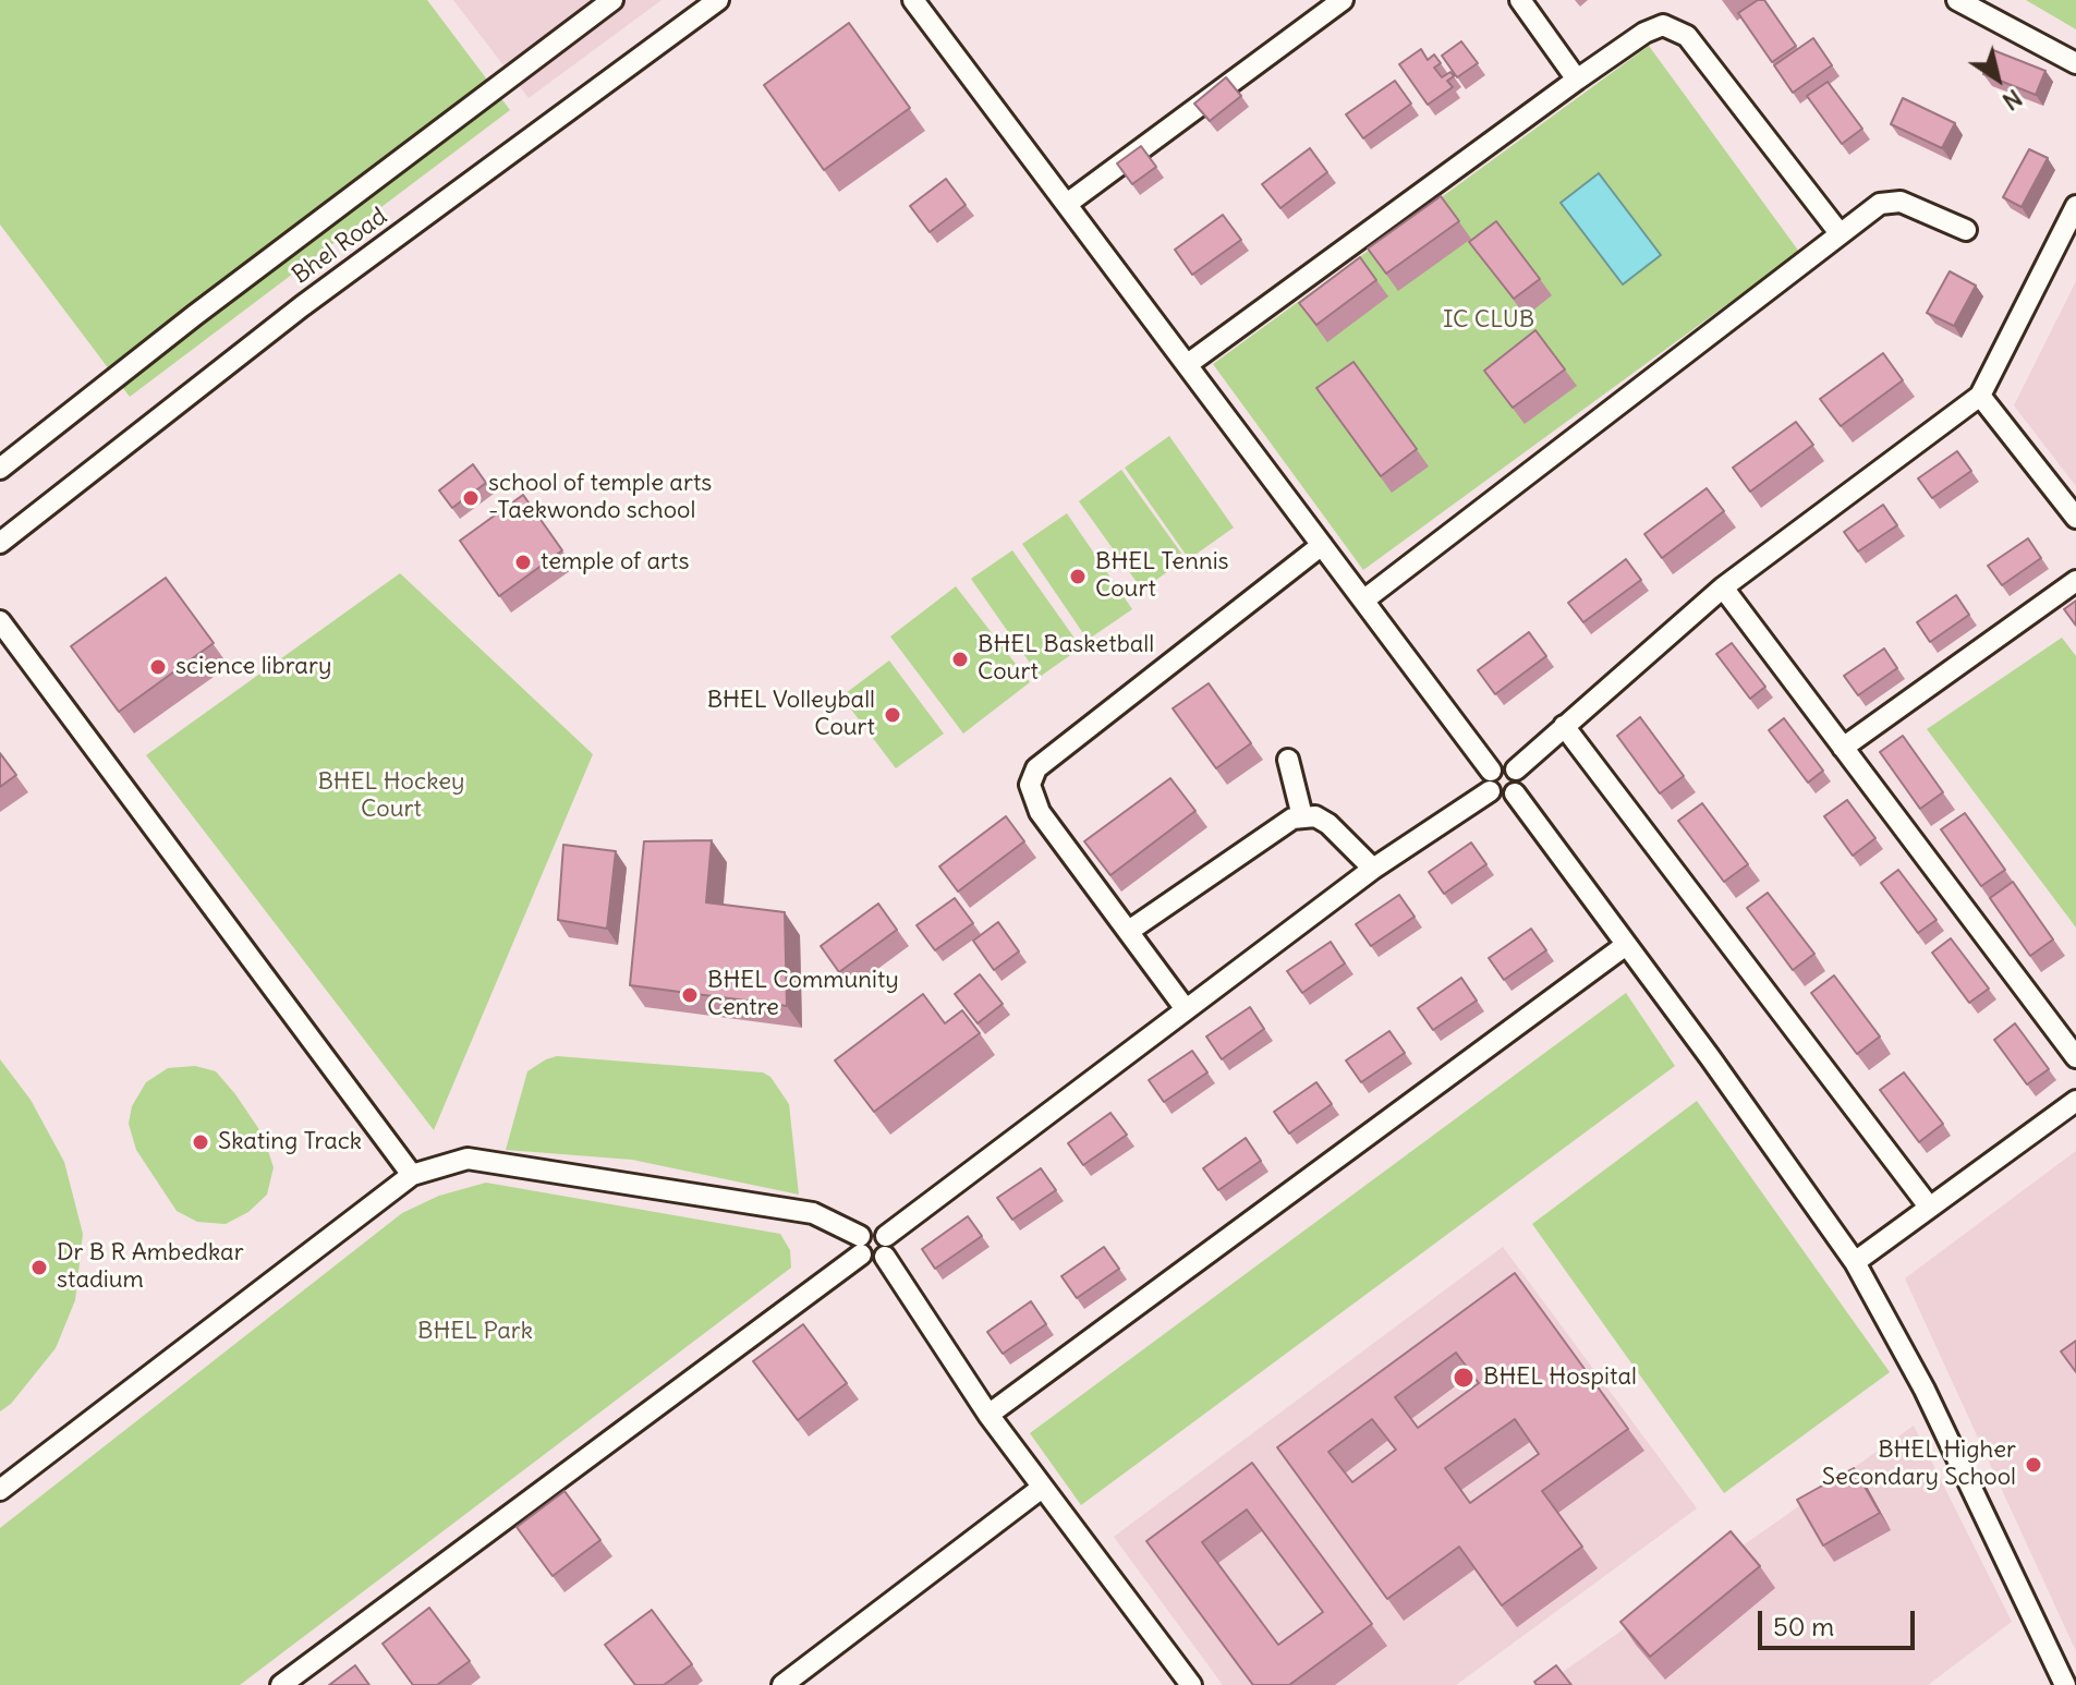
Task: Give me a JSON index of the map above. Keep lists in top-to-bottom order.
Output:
{
  "streets": {
    "street": ["Bhel Road"]
  },
  "parks": ["IC CLUB", "BHEL Hockey Court", "BHEL Park"],
  "places": [
    "school of temple arts -Taekwondo school",
    "temple of arts",
    "BHEL Tennis Court",
    "BHEL Basketball Court",
    "science library",
    "BHEL Volleyball Court",
    "BHEL Community Centre",
    "Skating Track",
    "Dr B R Ambedkar stadium",
    "BHEL Hospital",
    "BHEL Higher Secondary School"
  ],
  "scale_bar": "50 m",
  "north": "bottom right"
}
